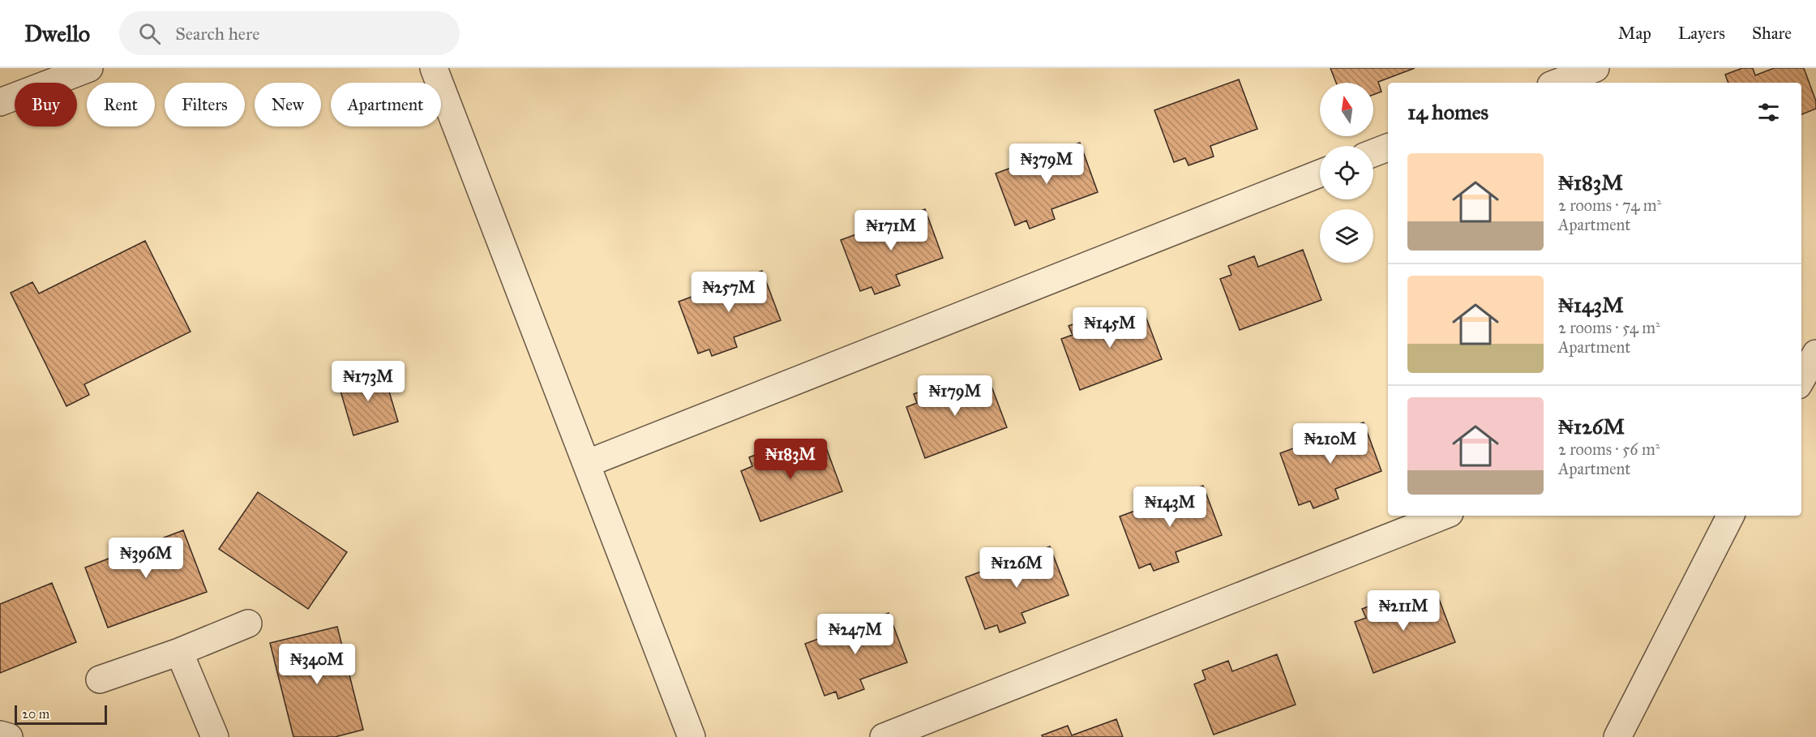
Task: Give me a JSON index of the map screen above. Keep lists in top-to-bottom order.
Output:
{
  "scale_bar": "20 m",
  "north": "top",
  "page": {
    "header": "Dwello",
    "search": "Search here",
    "nav": ["Map", "Layers", "Share"],
    "chip": [
      "Buy",
      "Rent",
      "Filters",
      "New",
      "Apartment"
    ],
    "heading": "14 homes",
    "list": [
      {
        "name": "₦183M",
        "note": "2 rooms · 74 m² · Apartment"
      },
      {
        "name": "₦143M",
        "note": "2 rooms · 54 m² · Apartment"
      },
      {
        "name": "₦126M",
        "note": "2 rooms · 56 m² · Apartment"
      }
    ],
    "price": [
      "₦379M",
      "₦171M",
      "₦257M",
      "₦145M",
      "₦173M",
      "₦179M",
      "₦210M",
      "₦183M",
      "₦143M",
      "₦396M",
      "₦126M",
      "₦211M",
      "₦247M",
      "₦340M"
    ],
    "scale": "20 m"
  }
}
